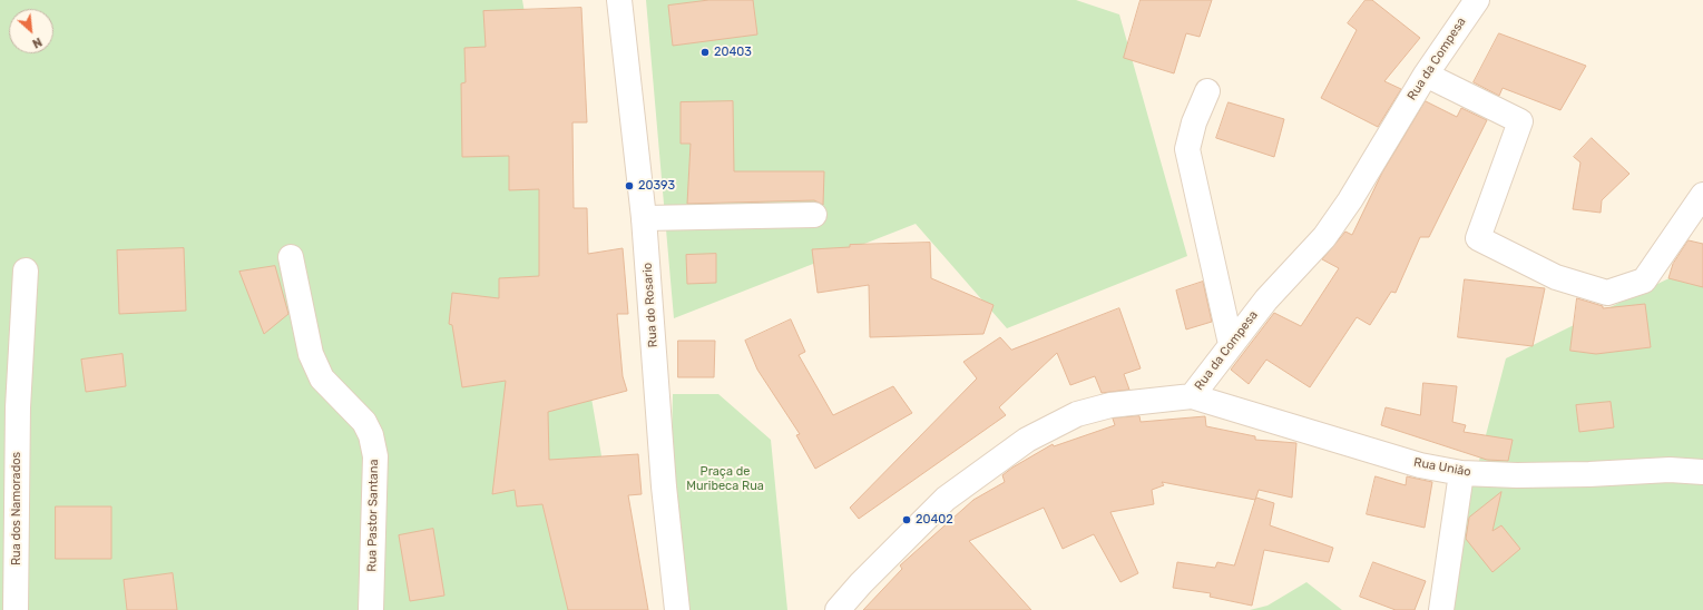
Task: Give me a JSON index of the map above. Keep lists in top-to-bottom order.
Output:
{
  "streets": {
    "street": [
      "Rua da Compesa",
      "Rua do Rosario",
      "Rua União",
      "Rua dos Namorados",
      "Rua Pastor Santana"
    ]
  },
  "crossings": [
    ["Rua da Compesa", "Rua União"]
  ],
  "parks": ["Praça de Muribeca Rua"],
  "places": ["20403", "20393", "20402"],
  "north": "bottom right"
}
